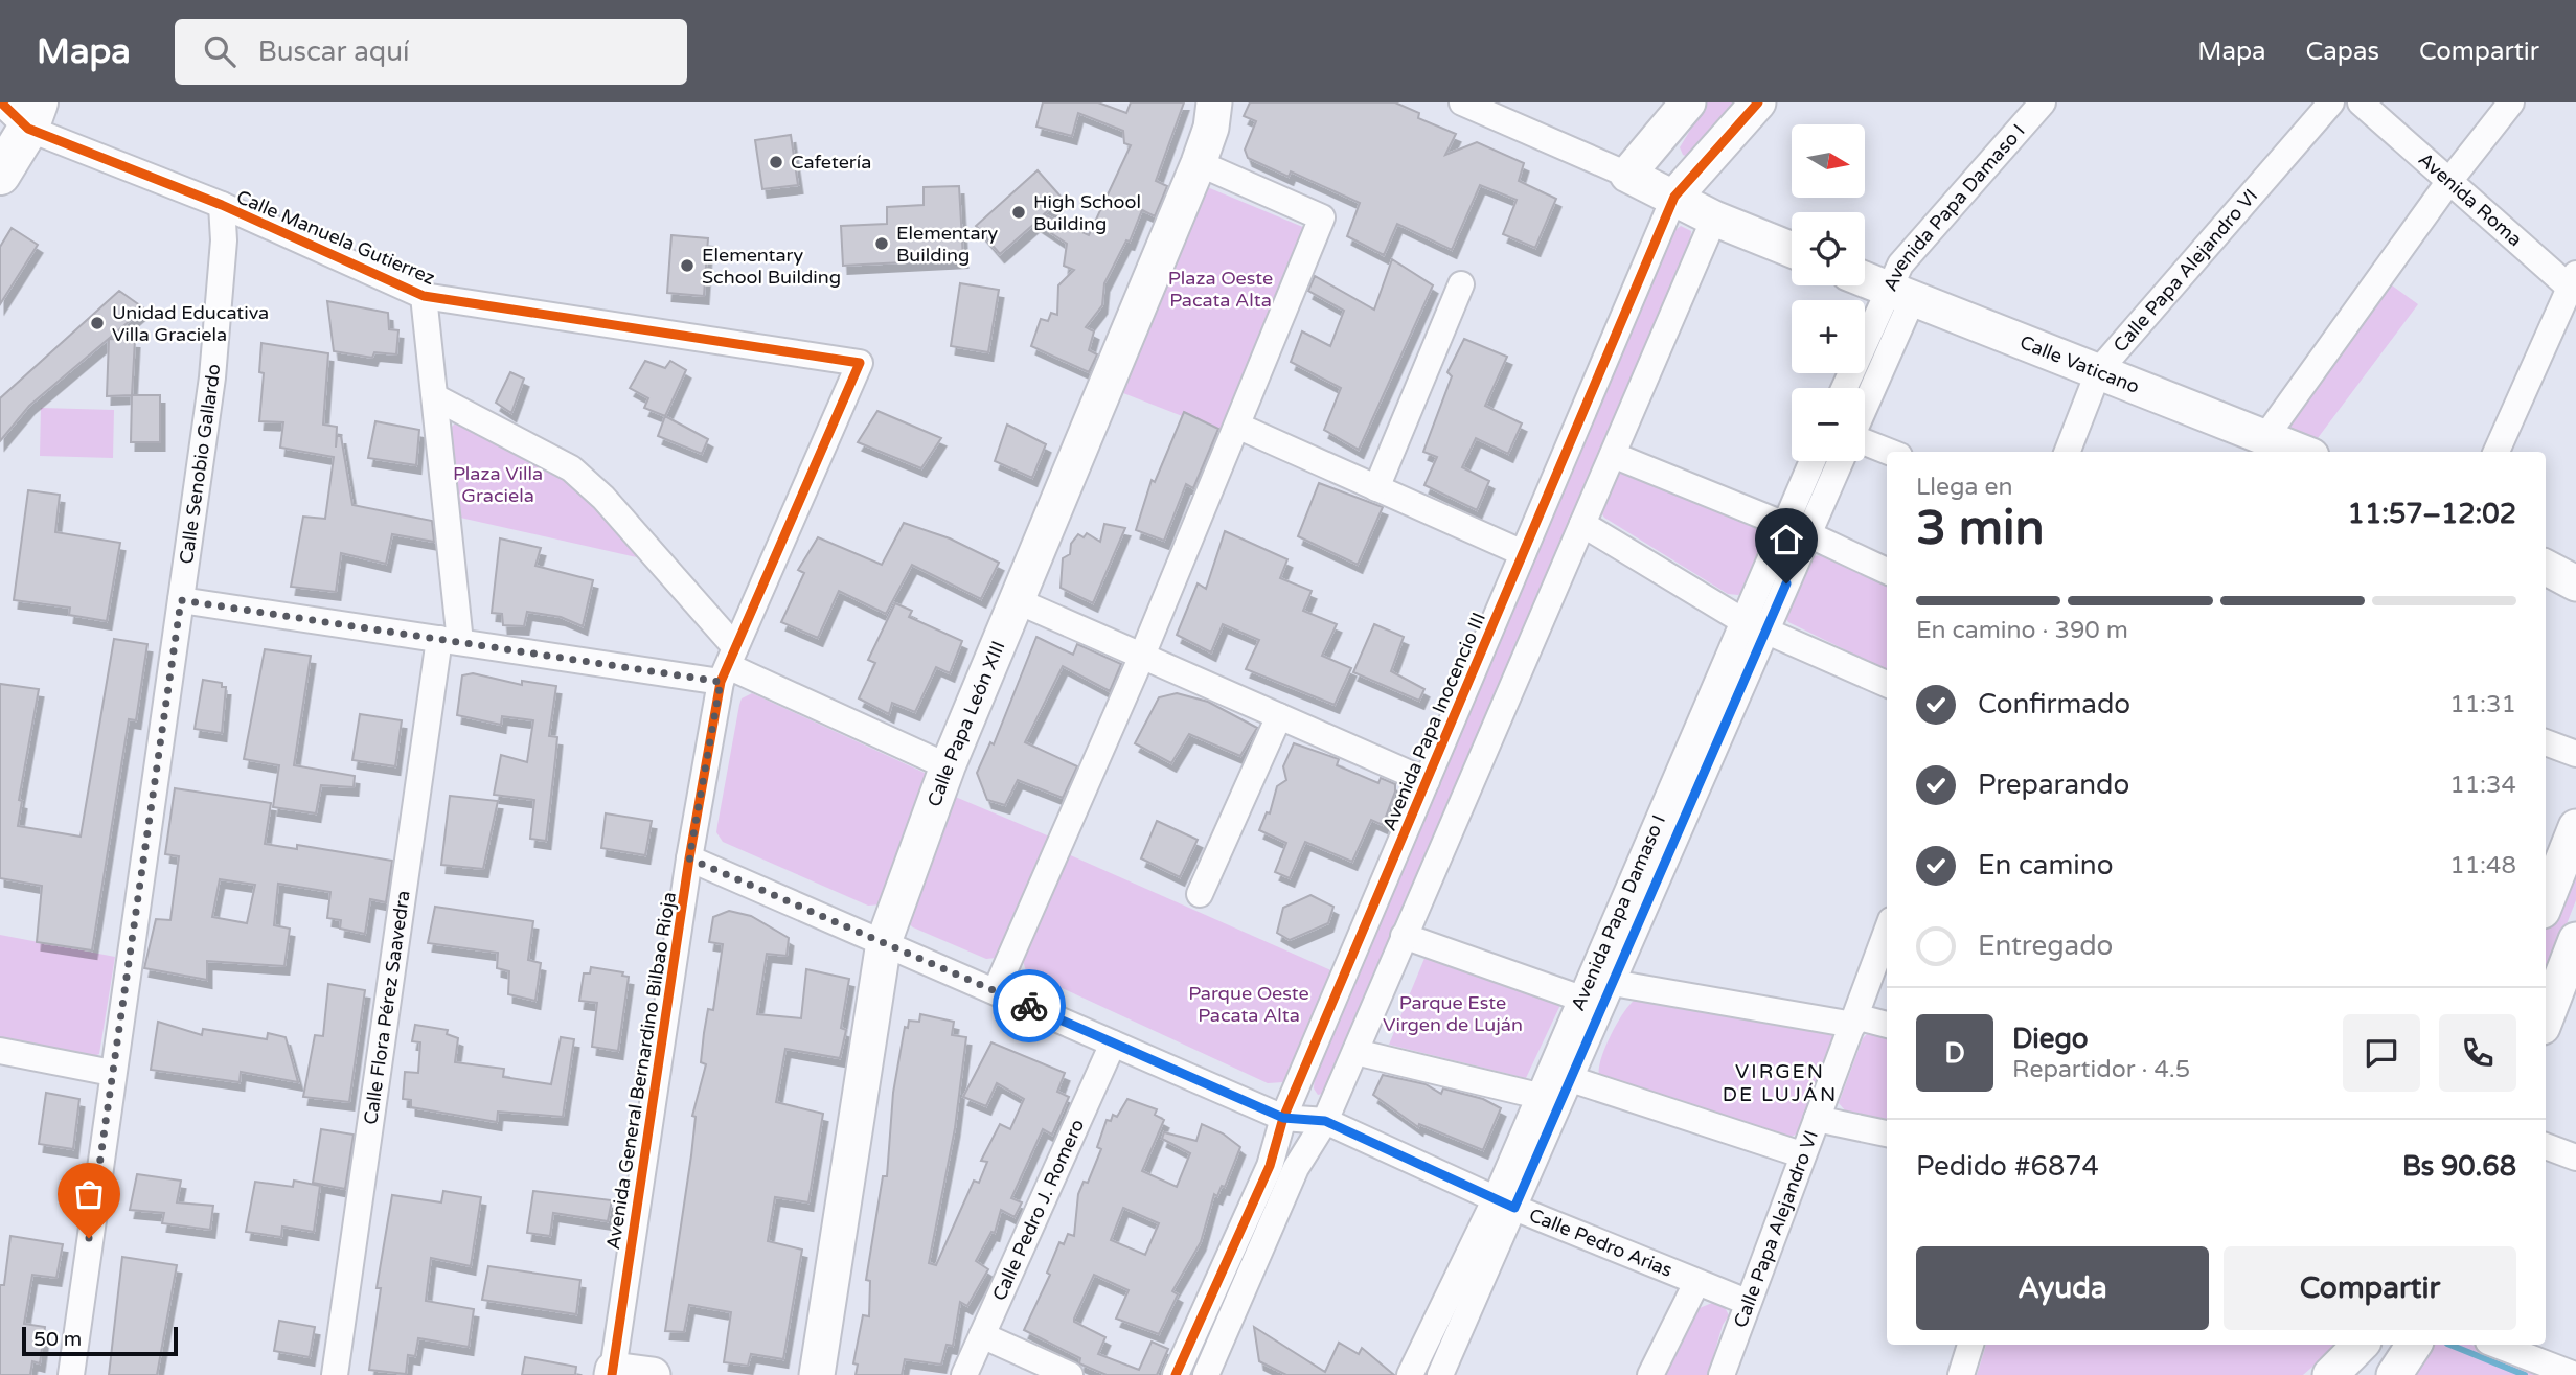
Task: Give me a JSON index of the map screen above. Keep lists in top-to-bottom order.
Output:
{
  "streets": {
    "street": [
      "Avenida Roma",
      "Avenida Papa Damaso I",
      "Calle Manuela Gutierrez",
      "Calle Papa Alejandro VI",
      "Calle Vaticano",
      "Calle Senobio Gallardo",
      "Avenida Papa Inocencio III",
      "Calle Papa León XIII",
      "Calle Flora Pérez Saavedra",
      "Avenida General Bernardino Bilbao Rioja",
      "Calle Pedro J. Romero",
      "Calle Pedro Arias"
    ]
  },
  "crossings": [
    ["Avenida Papa Damaso I", "Calle Vaticano"],
    ["Avenida Papa Damaso I", "Calle Pedro Arias"],
    ["Calle Manuela Gutierrez", "Calle Senobio Gallardo"],
    ["Calle Manuela Gutierrez", "Calle Flora Pérez Saavedra"],
    ["Calle Manuela Gutierrez", "Avenida General Bernardino Bilbao Rioja"],
    ["Calle Papa Alejandro VI", "Calle Vaticano"],
    ["Calle Papa Alejandro VI", "Calle Pedro Arias"],
    ["Avenida Papa Inocencio III", "Calle Pedro Arias"],
    ["Calle Papa León XIII", "Calle Pedro Arias"],
    ["Avenida General Bernardino Bilbao Rioja", "Calle Pedro Arias"],
    ["Calle Pedro J. Romero", "Calle Pedro Arias"]
  ],
  "districts": ["VIRGEN DE LUJÁN"],
  "parks": [
    "Plaza Oeste Pacata Alta",
    "Plaza Villa Graciela",
    "Parque Oeste Pacata Alta",
    "Parque Este Virgen de Luján"
  ],
  "places": [
    "Cafetería",
    "High School Building",
    "Elementary Building",
    "Elementary School Building",
    "Unidad Educativa Villa Graciela"
  ],
  "scale_bar": "50 m",
  "north": "right",
  "page": {
    "header": "Mapa",
    "search": "Buscar aquí",
    "nav": ["Mapa", "Capas", "Compartir"],
    "map_buttons": ["+", "−"],
    "heading": ["3 min", "Llega en", "11:57–12:02"],
    "panel": [
      "Diego",
      "Repartidor · 4.5",
      "Pedido #6874",
      "Bs 90.68"
    ],
    "bar": "En camino · 390 m",
    "list": [
      ["Confirmado", "11:31"],
      ["Preparando", "11:34"],
      ["En camino", "11:48"],
      "Entregado"
    ],
    "round": "D",
    "buttons": ["Ayuda", "Compartir"],
    "scale": "50 m"
  }
}
